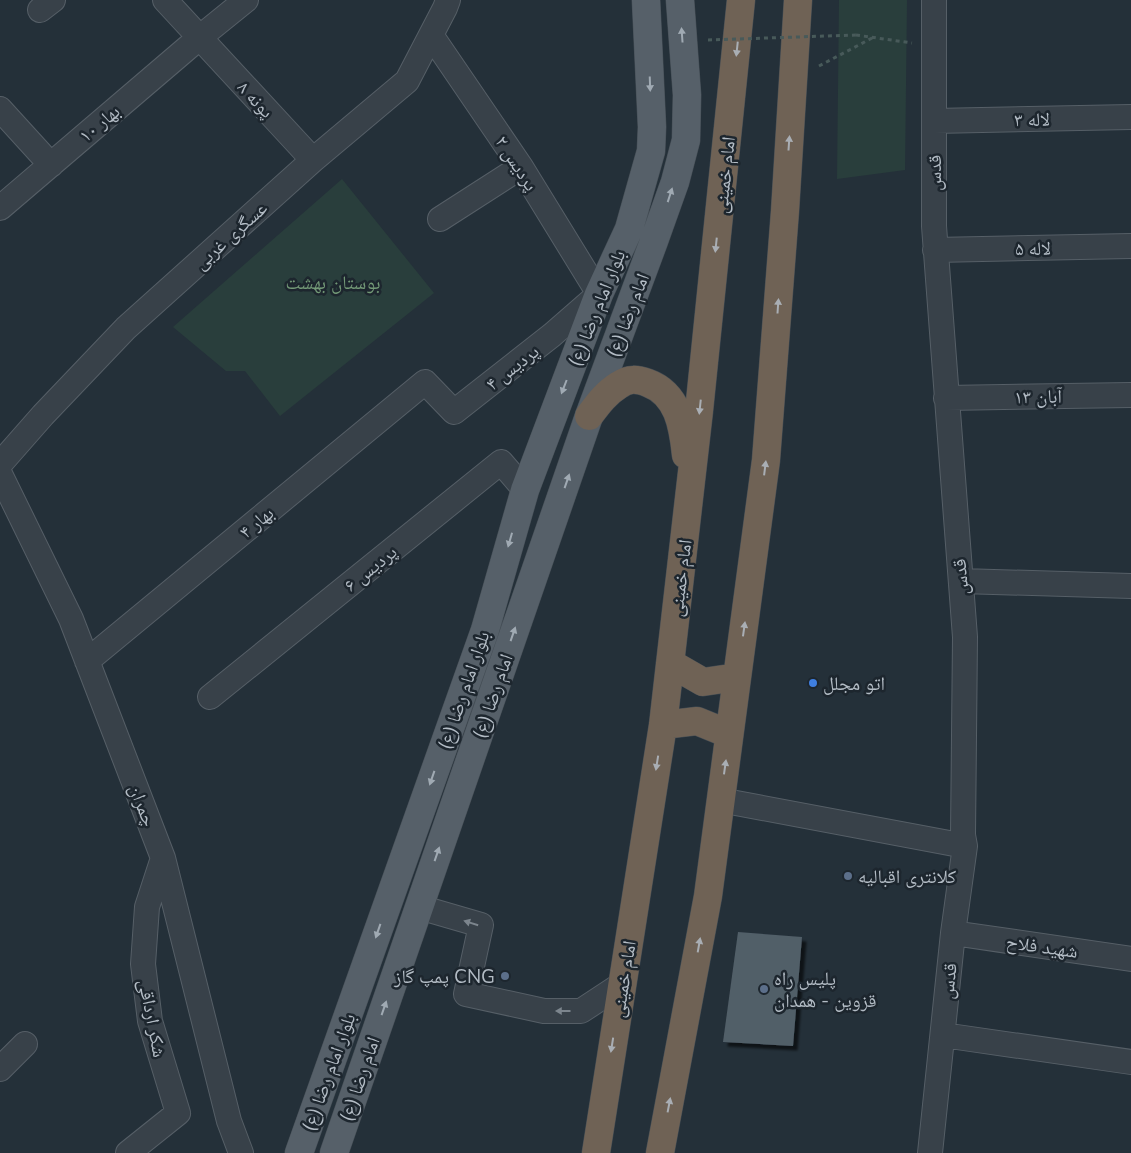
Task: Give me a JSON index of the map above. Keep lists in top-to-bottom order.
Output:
{
  "streets": {
    "highway": ["امام خمینی"],
    "main road": ["بلوار امام رضا (ع)", "امام رضا (ع)"],
    "street": [
      "پونه ۸",
      "لاله ۳",
      "بهار ۱۰",
      "پردیس ۲",
      "قدس",
      "عسگری غربی",
      "لاله ۵",
      "پردیس ۴",
      "۱۳ آبان",
      "بهار ۴",
      "پردیس ۶",
      "چمران",
      "شهید فلاح",
      "شکر ارداقی"
    ]
  },
  "crossings": [
    ["پونه ۸", "بهار ۱۰"],
    ["پونه ۸", "عسگری غربی"],
    ["لاله ۳", "قدس"],
    ["پردیس ۲", "عسگری غربی"],
    ["پردیس ۲", "بلوار امام رضا (ع)"],
    ["پردیس ۲", "پردیس ۴"],
    ["قدس", "لاله ۵"],
    ["قدس", "۱۳ آبان"],
    ["قدس", "شهید فلاح"],
    ["بلوار امام رضا (ع)", "پردیس ۴"],
    ["بلوار امام رضا (ع)", "پردیس ۶"],
    ["پردیس ۴", "بهار ۴"],
    ["بهار ۴", "چمران"],
    ["چمران", "شکر ارداقی"]
  ],
  "one_way": ["بلوار امام رضا (ع)", "امام رضا (ع)"],
  "parks": ["بوستان بهشت"],
  "places": [
    "اتو مجلل",
    "کلانتری اقبالیه",
    "پمپ گاز CNG",
    "پلیس راه قزوین - همدان"
  ]
}
